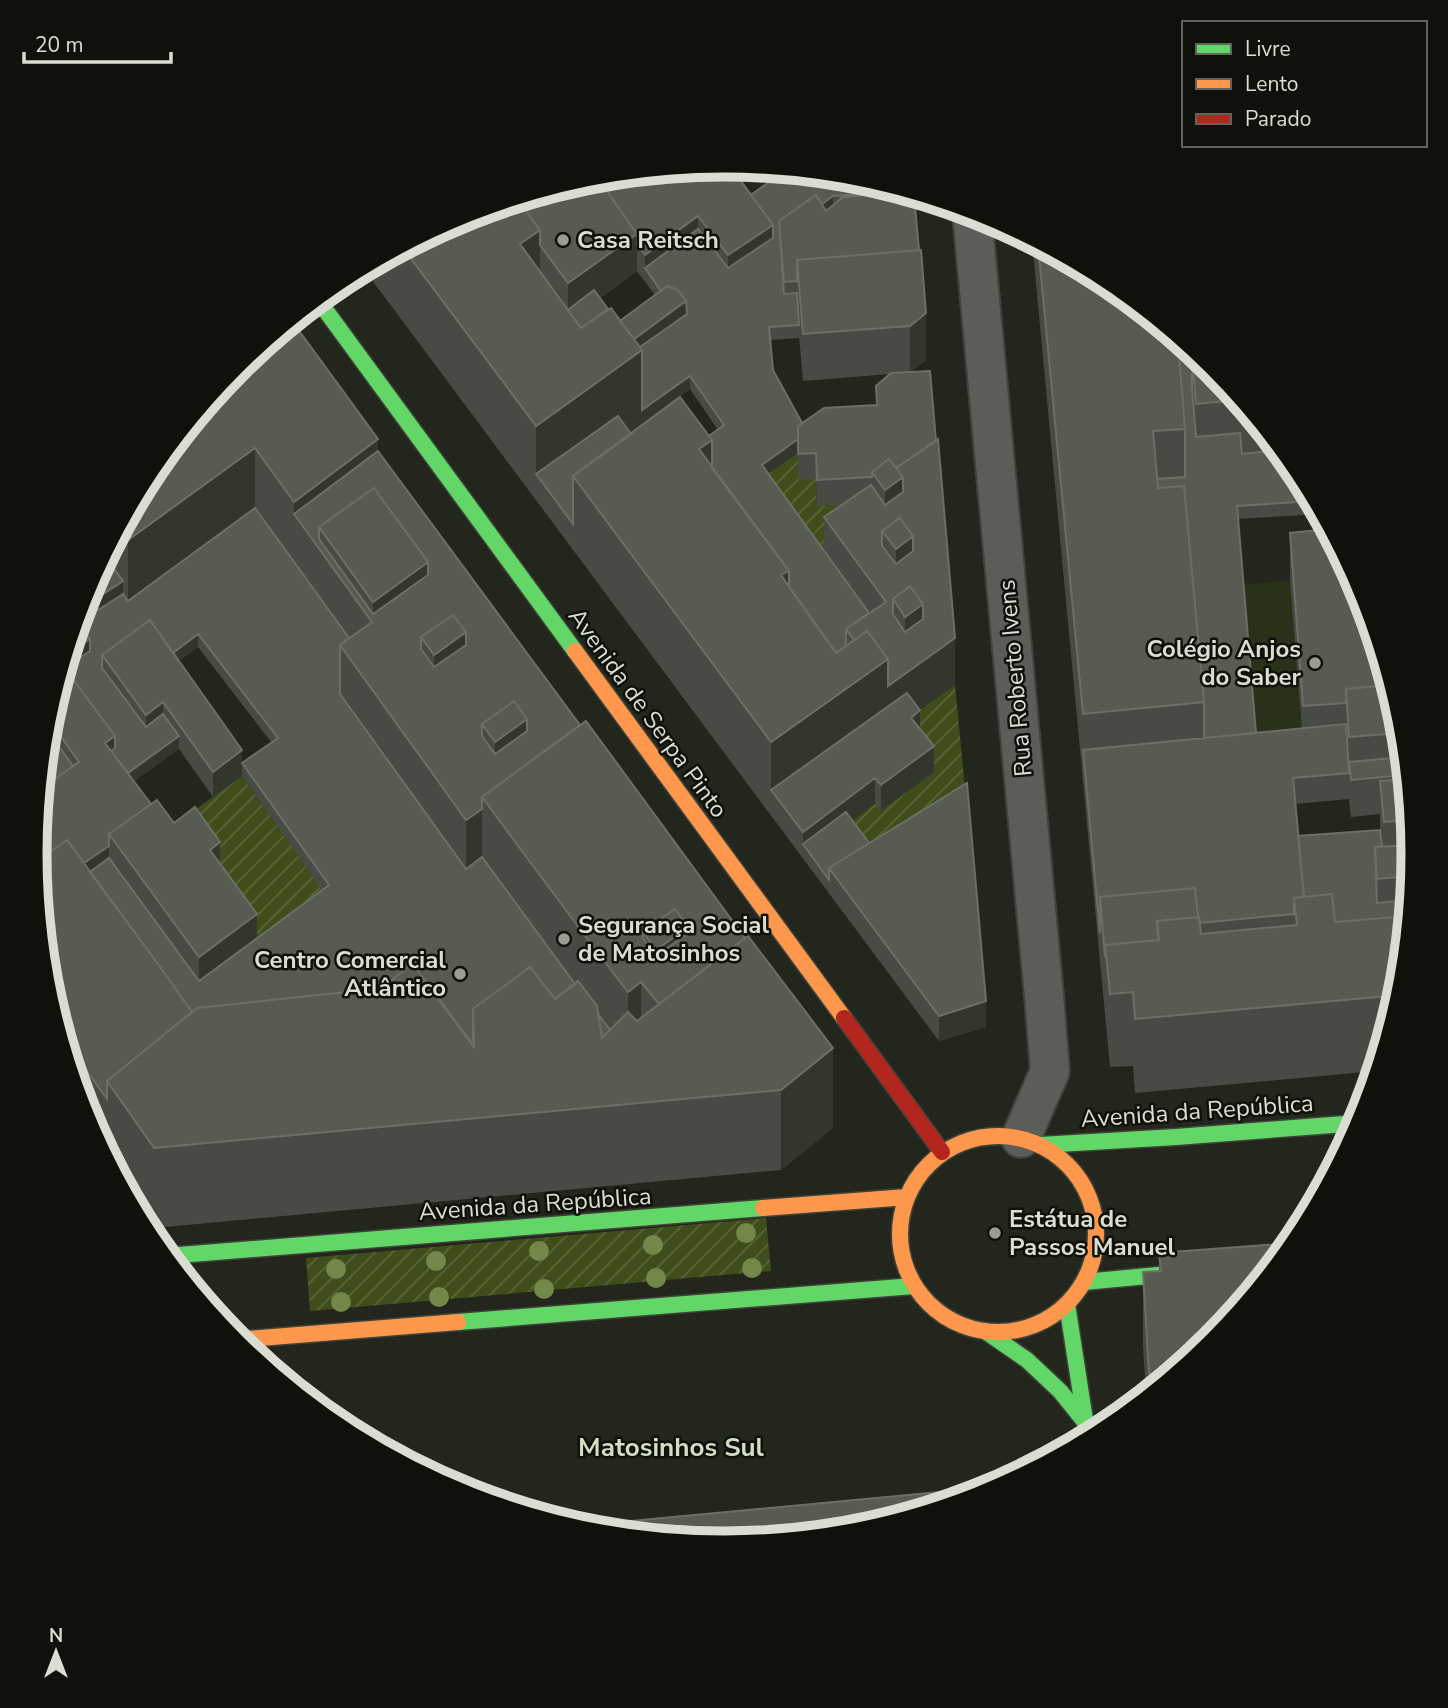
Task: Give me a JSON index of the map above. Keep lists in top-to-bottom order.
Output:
{
  "streets": {
    "main road": ["Avenida de Serpa Pinto", "Avenida da República"],
    "street": ["Rua Roberto Ivens"]
  },
  "crossings": [
    ["Rua Roberto Ivens", "Avenida de Serpa Pinto"],
    ["Rua Roberto Ivens", "Avenida da República"],
    ["Avenida de Serpa Pinto", "Avenida da República"]
  ],
  "districts": ["Matosinhos Sul"],
  "places": [
    "Casa Reitsch",
    "Colégio Anjos do Saber",
    "Segurança Social de Matosinhos",
    "Centro Comercial Atlântico",
    "Estátua de Passos Manuel"
  ],
  "legend": ["Livre", "Lento", "Parado"],
  "scale_bar": "20 m",
  "north": "top"
}
